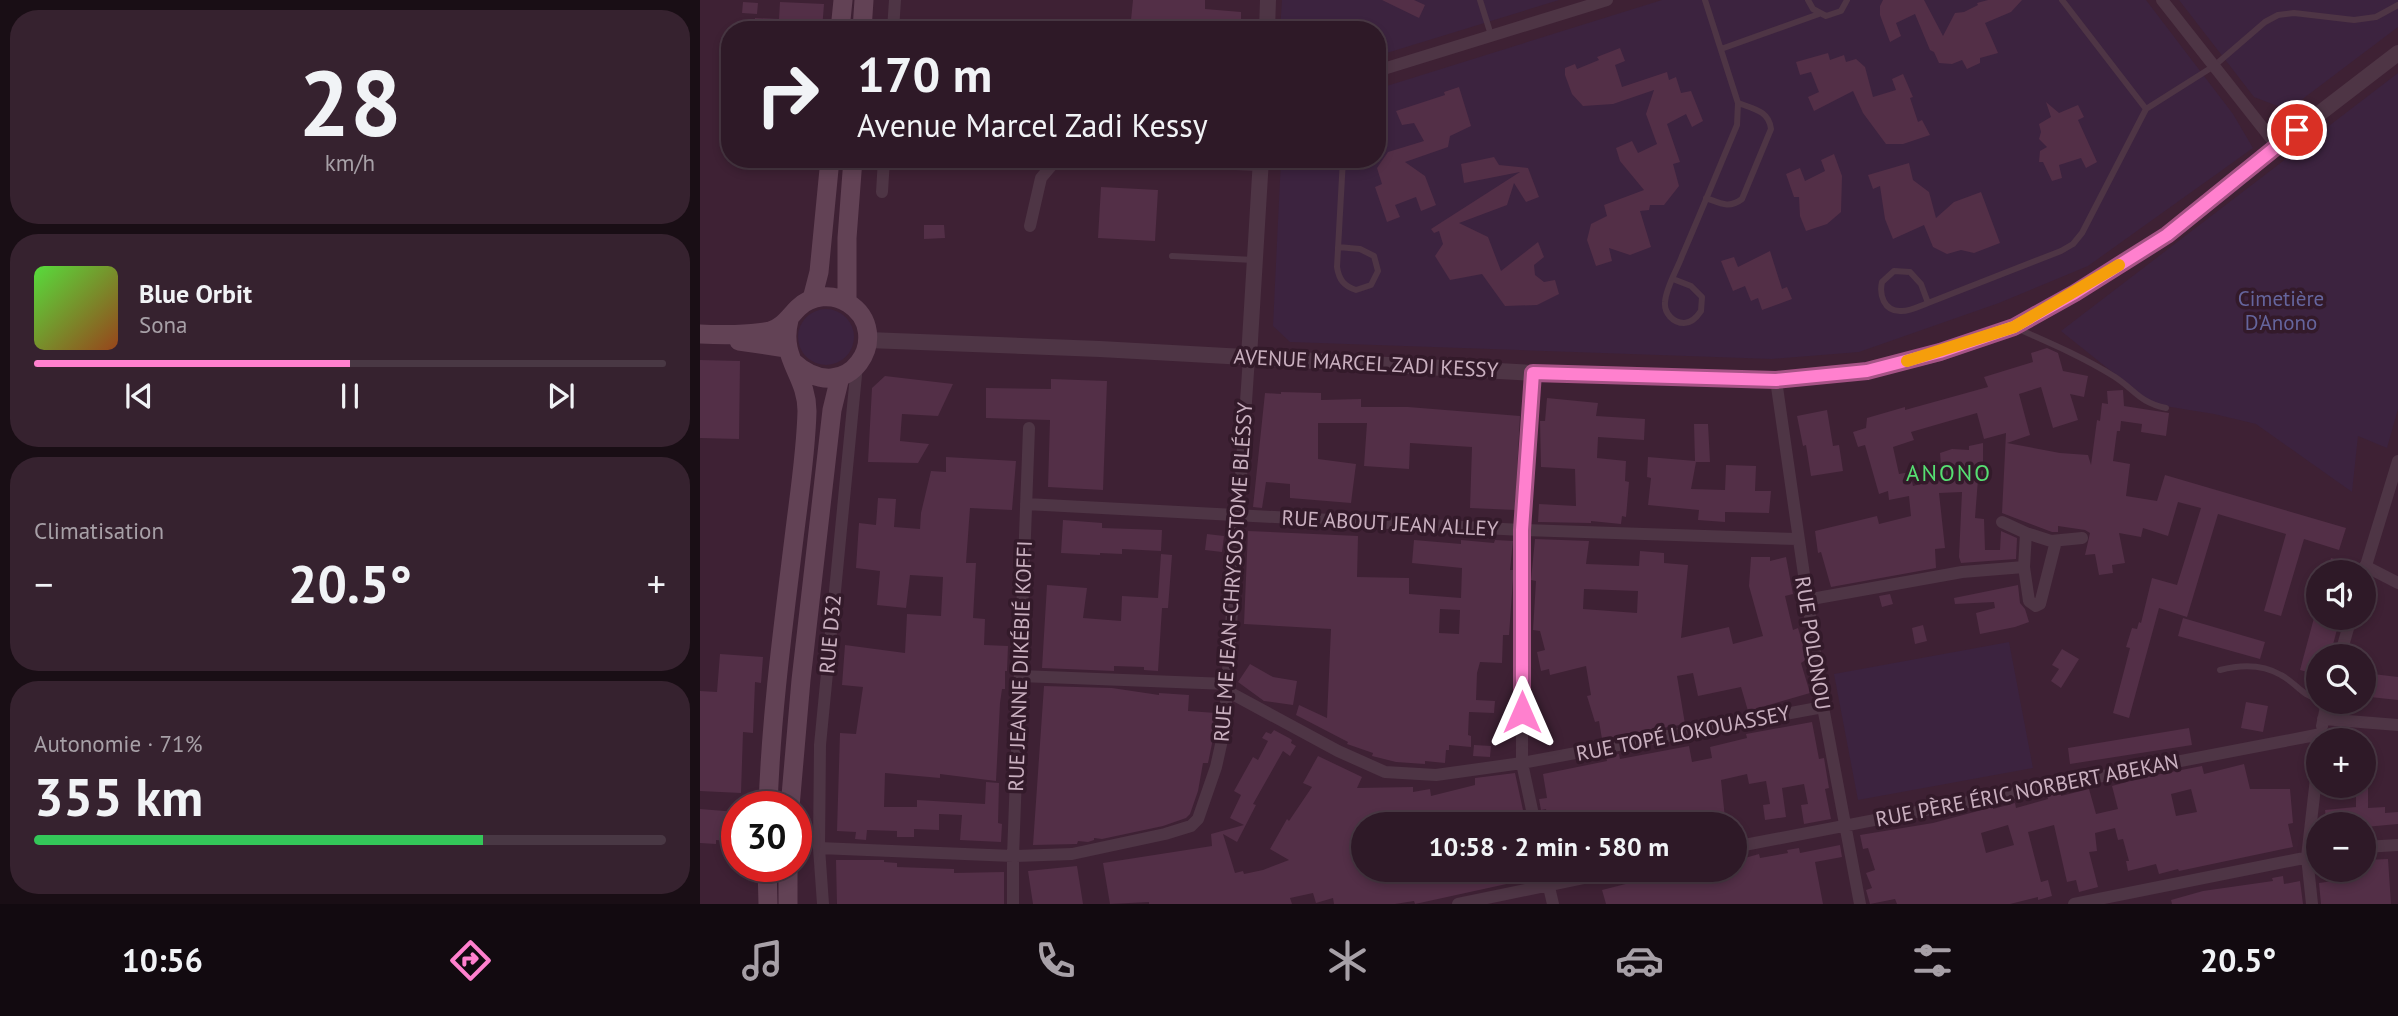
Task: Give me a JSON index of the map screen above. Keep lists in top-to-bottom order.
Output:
{
  "streets": {
    "street": [
      "AVENUE MARCEL ZADI KESSY",
      "RUE ABOUT JEAN ALLEY",
      "RUE ME JEAN-CHRYSOSTOME BLÉSSY",
      "RUE D32",
      "RUE POLONOU",
      "RUE JEANNE DIKÉBIÉ KOFFI",
      "RUE TOPÉ LOKOUASSEY",
      "RUE PÈRE ÉRIC NORBERT ABEKAN"
    ]
  },
  "crossings": [
    ["AVENUE MARCEL ZADI KESSY", "RUE ME JEAN-CHRYSOSTOME BLÉSSY"],
    ["AVENUE MARCEL ZADI KESSY", "RUE D32"],
    ["AVENUE MARCEL ZADI KESSY", "RUE POLONOU"],
    ["RUE ABOUT JEAN ALLEY", "RUE ME JEAN-CHRYSOSTOME BLÉSSY"],
    ["RUE ABOUT JEAN ALLEY", "RUE POLONOU"],
    ["RUE ABOUT JEAN ALLEY", "RUE JEANNE DIKÉBIÉ KOFFI"],
    ["RUE ME JEAN-CHRYSOSTOME BLÉSSY", "RUE D32"],
    ["RUE ME JEAN-CHRYSOSTOME BLÉSSY", "RUE JEANNE DIKÉBIÉ KOFFI"],
    ["RUE ME JEAN-CHRYSOSTOME BLÉSSY", "RUE TOPÉ LOKOUASSEY"],
    ["RUE POLONOU", "RUE TOPÉ LOKOUASSEY"],
    ["RUE POLONOU", "RUE PÈRE ÉRIC NORBERT ABEKAN"]
  ],
  "districts": ["ANONO"],
  "parks": ["Cimetière D'Anono"],
  "page": {
    "tile": [
      ["28", "km/h"],
      "Climatisation",
      ["Autonomie · 71%", "355 km"]
    ],
    "turn": ["170 m", "Avenue Marcel Zadi Kessy"],
    "song": ["Blue Orbit", "Sona"],
    "heat": ["−", "20.5°", "+"],
    "map_buttons": ["+", "−"],
    "limit": "30",
    "trip": "10:58 · 2 min · 580 m",
    "tabs": ["10:56", "20.5°"]
  }
}
